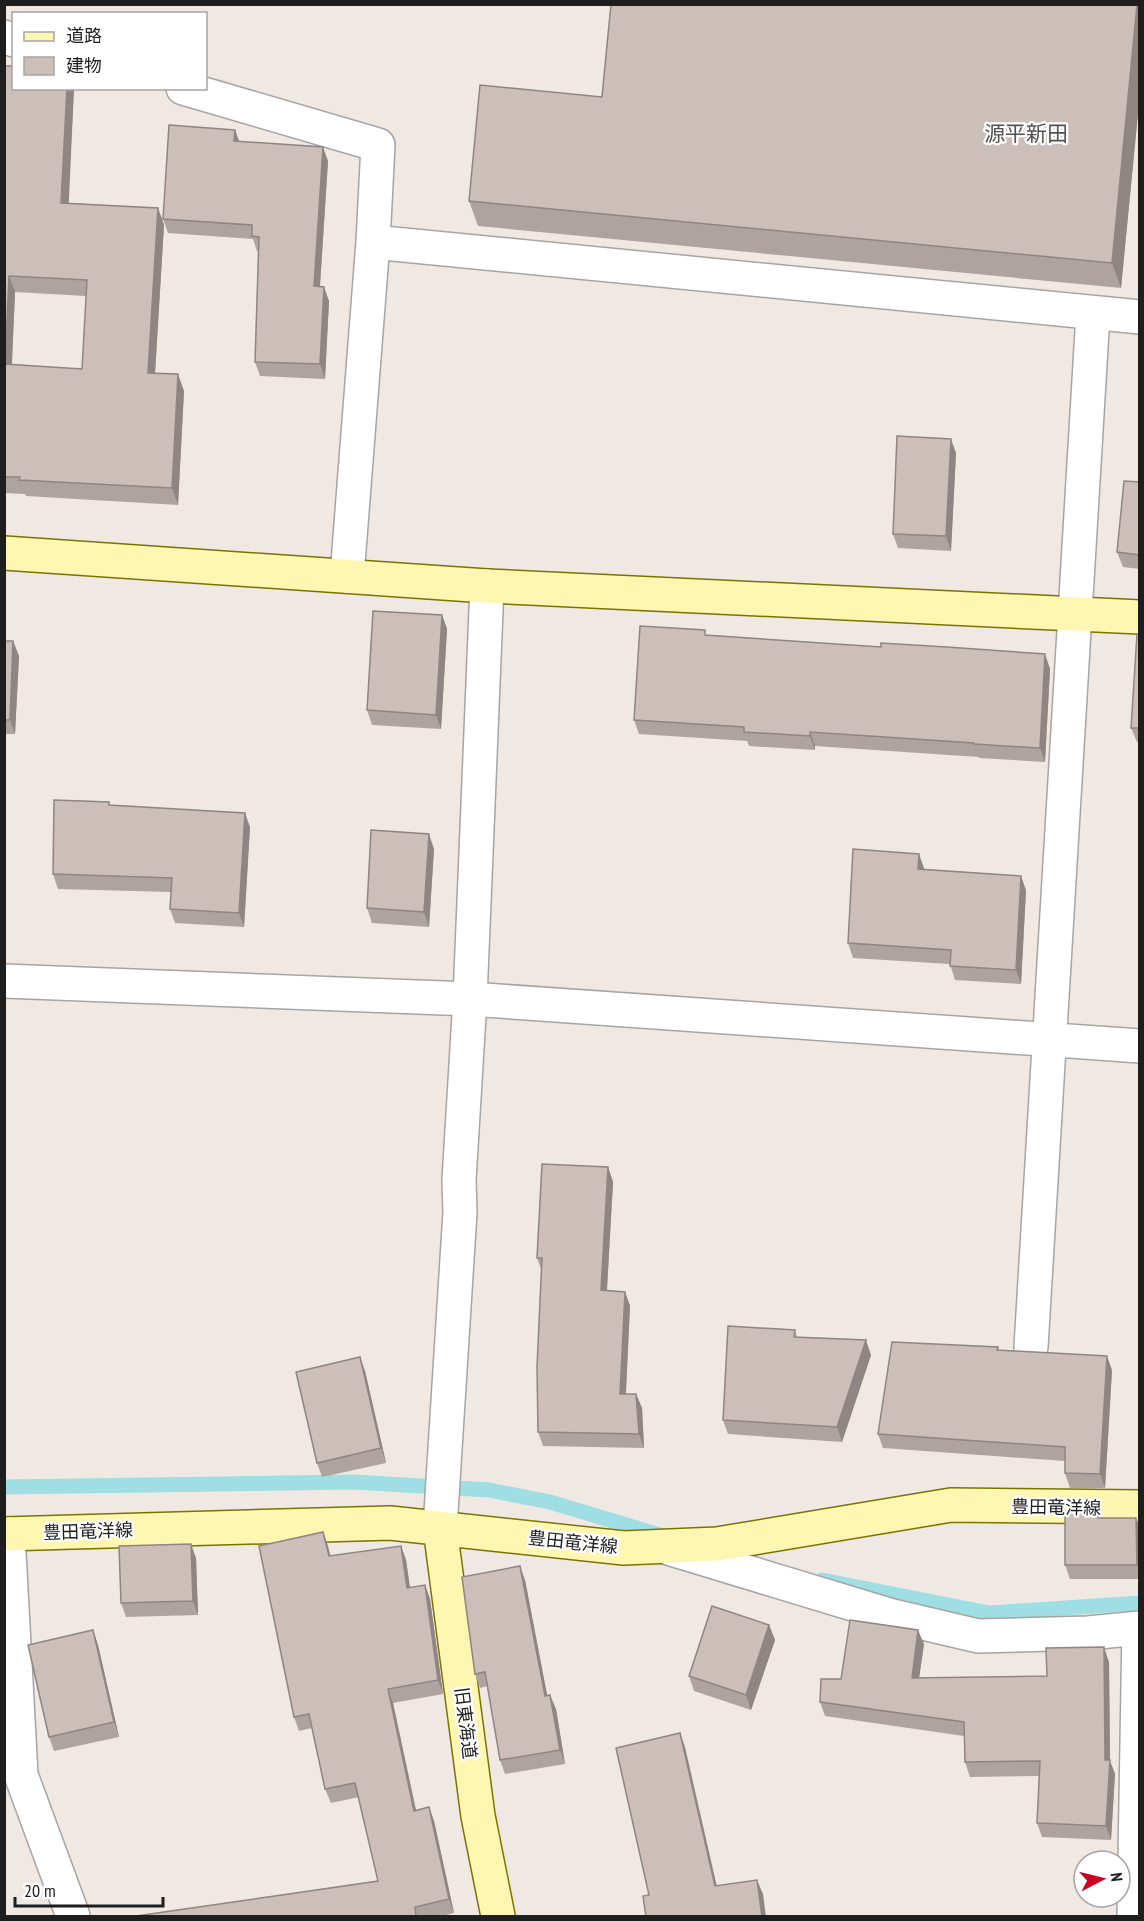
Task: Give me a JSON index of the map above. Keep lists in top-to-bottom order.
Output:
{
  "streets": {
    "street": ["豊田竜洋線", "旧東海道"]
  },
  "crossings": [
    ["豊田竜洋線", "旧東海道"]
  ],
  "districts": ["源平新田"],
  "legend": ["道路", "建物"],
  "scale_bar": "20 m",
  "north": "right"
}
